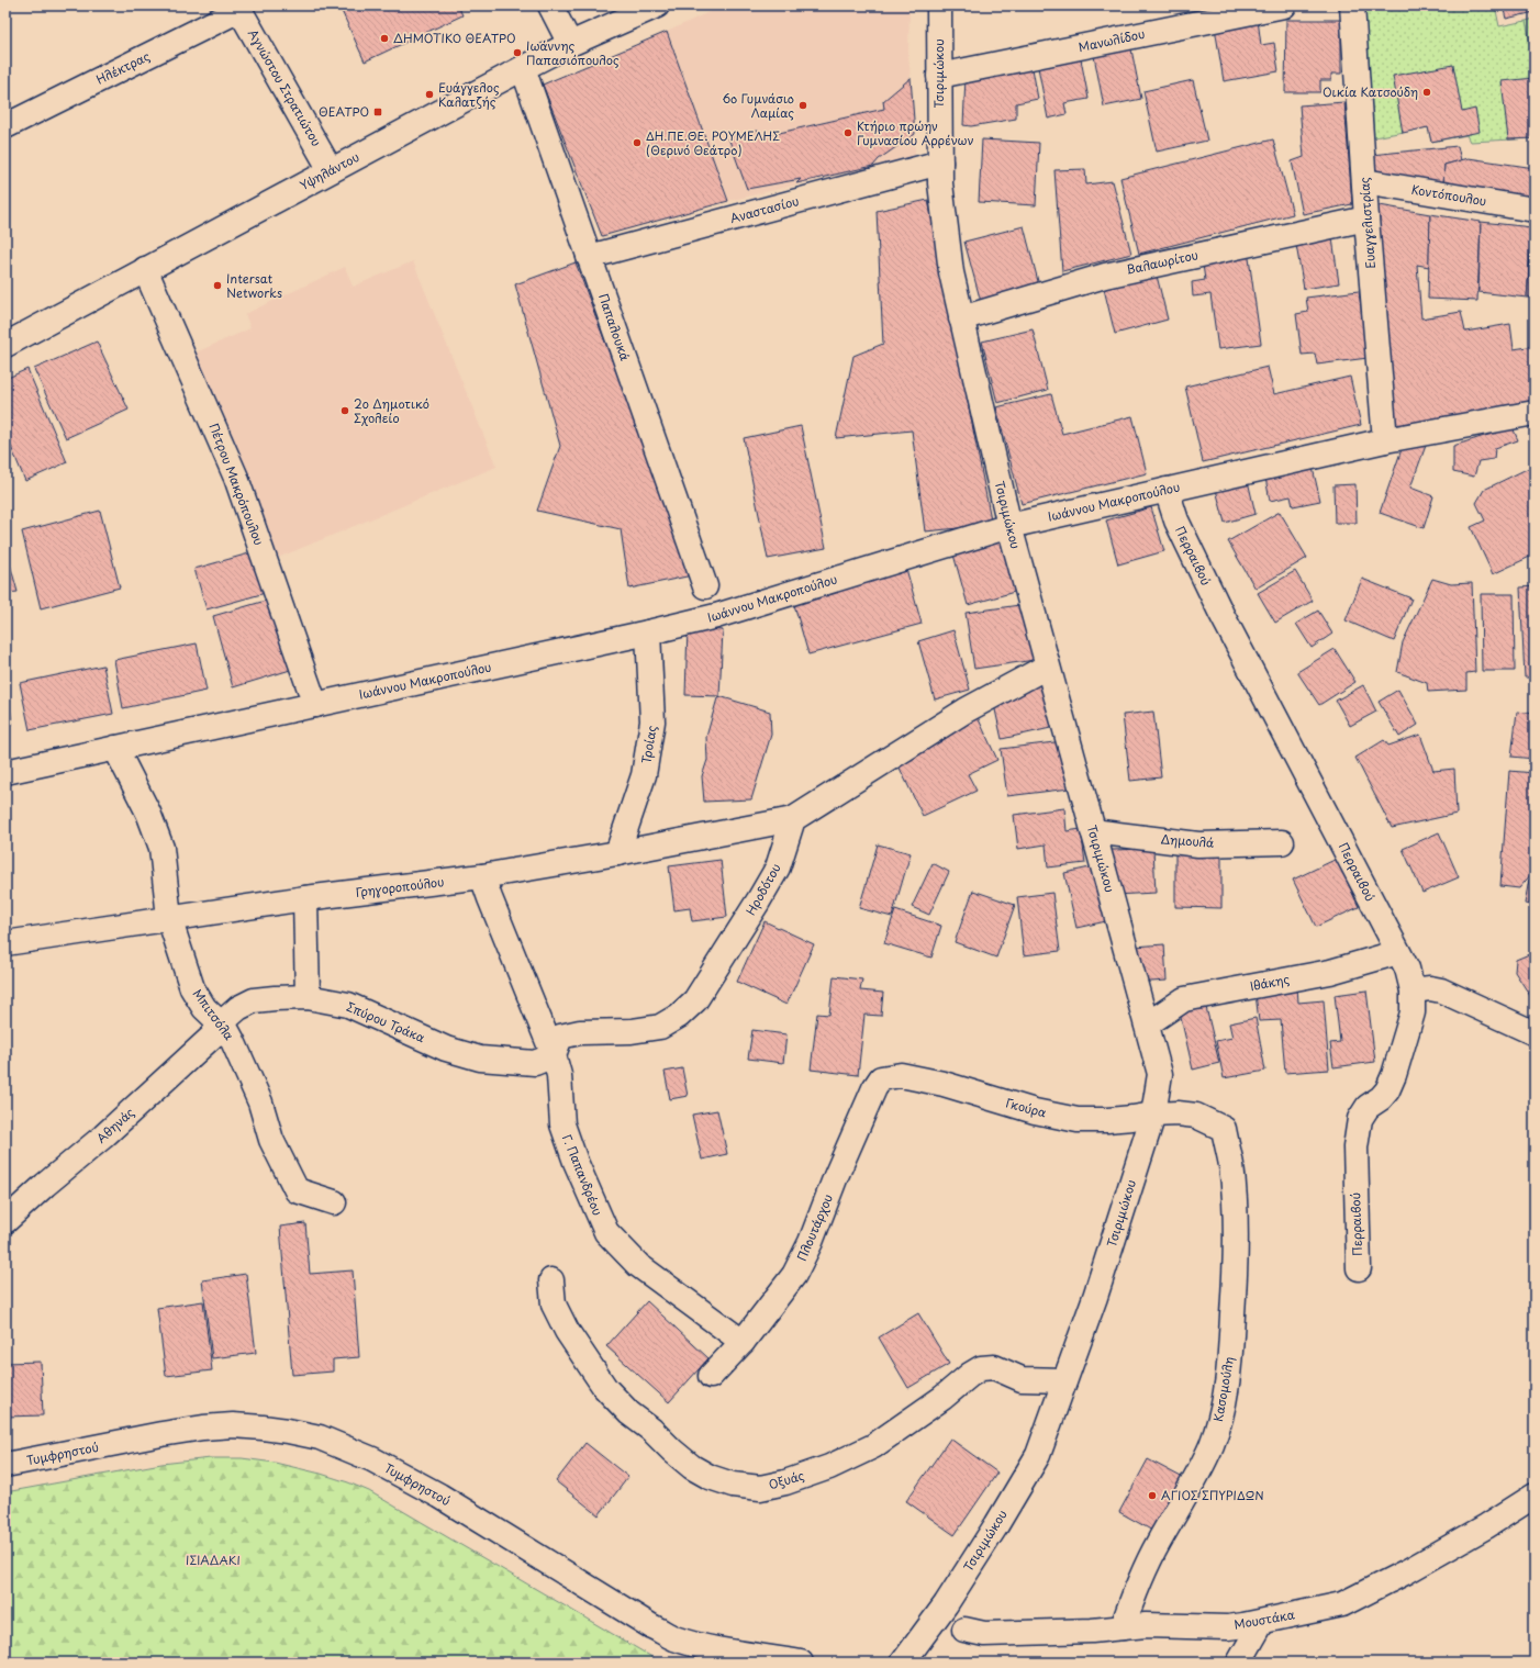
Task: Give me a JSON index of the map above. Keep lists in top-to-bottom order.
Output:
{
  "streets": {
    "street": [
      "Μανωλίδου",
      "Ηλέκτρας",
      "Τσιριμώκου",
      "Αγνώστου Στρατιώτου",
      "Υψηλάντου",
      "Κοντόπουλου",
      "Αναστασίου",
      "Ευαγγελιστρίας",
      "Βαλαωρίτου",
      "Παπαλουκά",
      "Πέτρου Μακρόπουλου",
      "Ιωάννου Μακροπούλου",
      "Περραιβού",
      "Τροίας",
      "Δημουλά",
      "Γρηγοροπούλου",
      "Ηροδότου",
      "Ιθάκης",
      "Μπιτσόλα",
      "Σπύρου Τράκα",
      "Γκούρα",
      "Αθηνάς",
      "Γ. Παπανδρέου",
      "Πλουτάρχου",
      "Κασομούλη",
      "Τυμφρηστού",
      "Οξυάς",
      "Μουστάκα"
    ]
  },
  "crossings": [
    ["Μανωλίδου", "Τσιριμώκου"],
    ["Ηλέκτρας", "Αγνώστου Στρατιώτου"],
    ["Τσιριμώκου", "Αναστασίου"],
    ["Τσιριμώκου", "Βαλαωρίτου"],
    ["Τσιριμώκου", "Ιωάννου Μακροπούλου"],
    ["Τσιριμώκου", "Δημουλά"],
    ["Τσιριμώκου", "Ιθάκης"],
    ["Τσιριμώκου", "Γκούρα"],
    ["Τσιριμώκου", "Οξυάς"],
    ["Αγνώστου Στρατιώτου", "Υψηλάντου"],
    ["Υψηλάντου", "Παπαλουκά"],
    ["Υψηλάντου", "Πέτρου Μακρόπουλου"],
    ["Κοντόπουλου", "Ευαγγελιστρίας"],
    ["Αναστασίου", "Παπαλουκά"],
    ["Ευαγγελιστρίας", "Βαλαωρίτου"],
    ["Ευαγγελιστρίας", "Ιωάννου Μακροπούλου"],
    ["Πέτρου Μακρόπουλου", "Ιωάννου Μακροπούλου"],
    ["Ιωάννου Μακροπούλου", "Περραιβού"],
    ["Ιωάννου Μακροπούλου", "Τροίας"],
    ["Ιωάννου Μακροπούλου", "Μπιτσόλα"],
    ["Περραιβού", "Ιθάκης"],
    ["Τροίας", "Γρηγοροπούλου"],
    ["Γρηγοροπούλου", "Ηροδότου"],
    ["Γρηγοροπούλου", "Μπιτσόλα"],
    ["Γρηγοροπούλου", "Γ. Παπανδρέου"],
    ["Ηροδότου", "Σπύρου Τράκα"],
    ["Ηροδότου", "Γ. Παπανδρέου"],
    ["Μπιτσόλα", "Σπύρου Τράκα"],
    ["Μπιτσόλα", "Αθηνάς"],
    ["Σπύρου Τράκα", "Αθηνάς"],
    ["Σπύρου Τράκα", "Γ. Παπανδρέου"],
    ["Γκούρα", "Πλουτάρχου"],
    ["Γκούρα", "Κασομούλη"],
    ["Γ. Παπανδρέου", "Πλουτάρχου"],
    ["Κασομούλη", "Μουστάκα"]
  ],
  "parks": ["ΙΣΙΑΔΑΚΙ"],
  "places": {
    "other": [
      "ΔΗΜΟΤΙΚΟ ΘΕΑΤΡΟ",
      "Ιωάννης Παπασιόπουλος",
      "Οικία Κατσούδη",
      "Ευάγγελος Καλατζής",
      "6ο Γυμνάσιο Λαμίας",
      "Κτήριο πρώην Γυμνασίου Αρρένων",
      "ΔΗ.ΠΕ.ΘΕ. ΡΟΥΜΕΛΗΣ (Θερινό Θεάτρο)",
      "Intersat Networks",
      "2ο Δημοτικό Σχολείο",
      "ΑΓΙΟΣ ΣΠΥΡΙΔΩΝ"
    ],
    "transit": ["ΘΕΑΤΡΟ"]
  }
}
